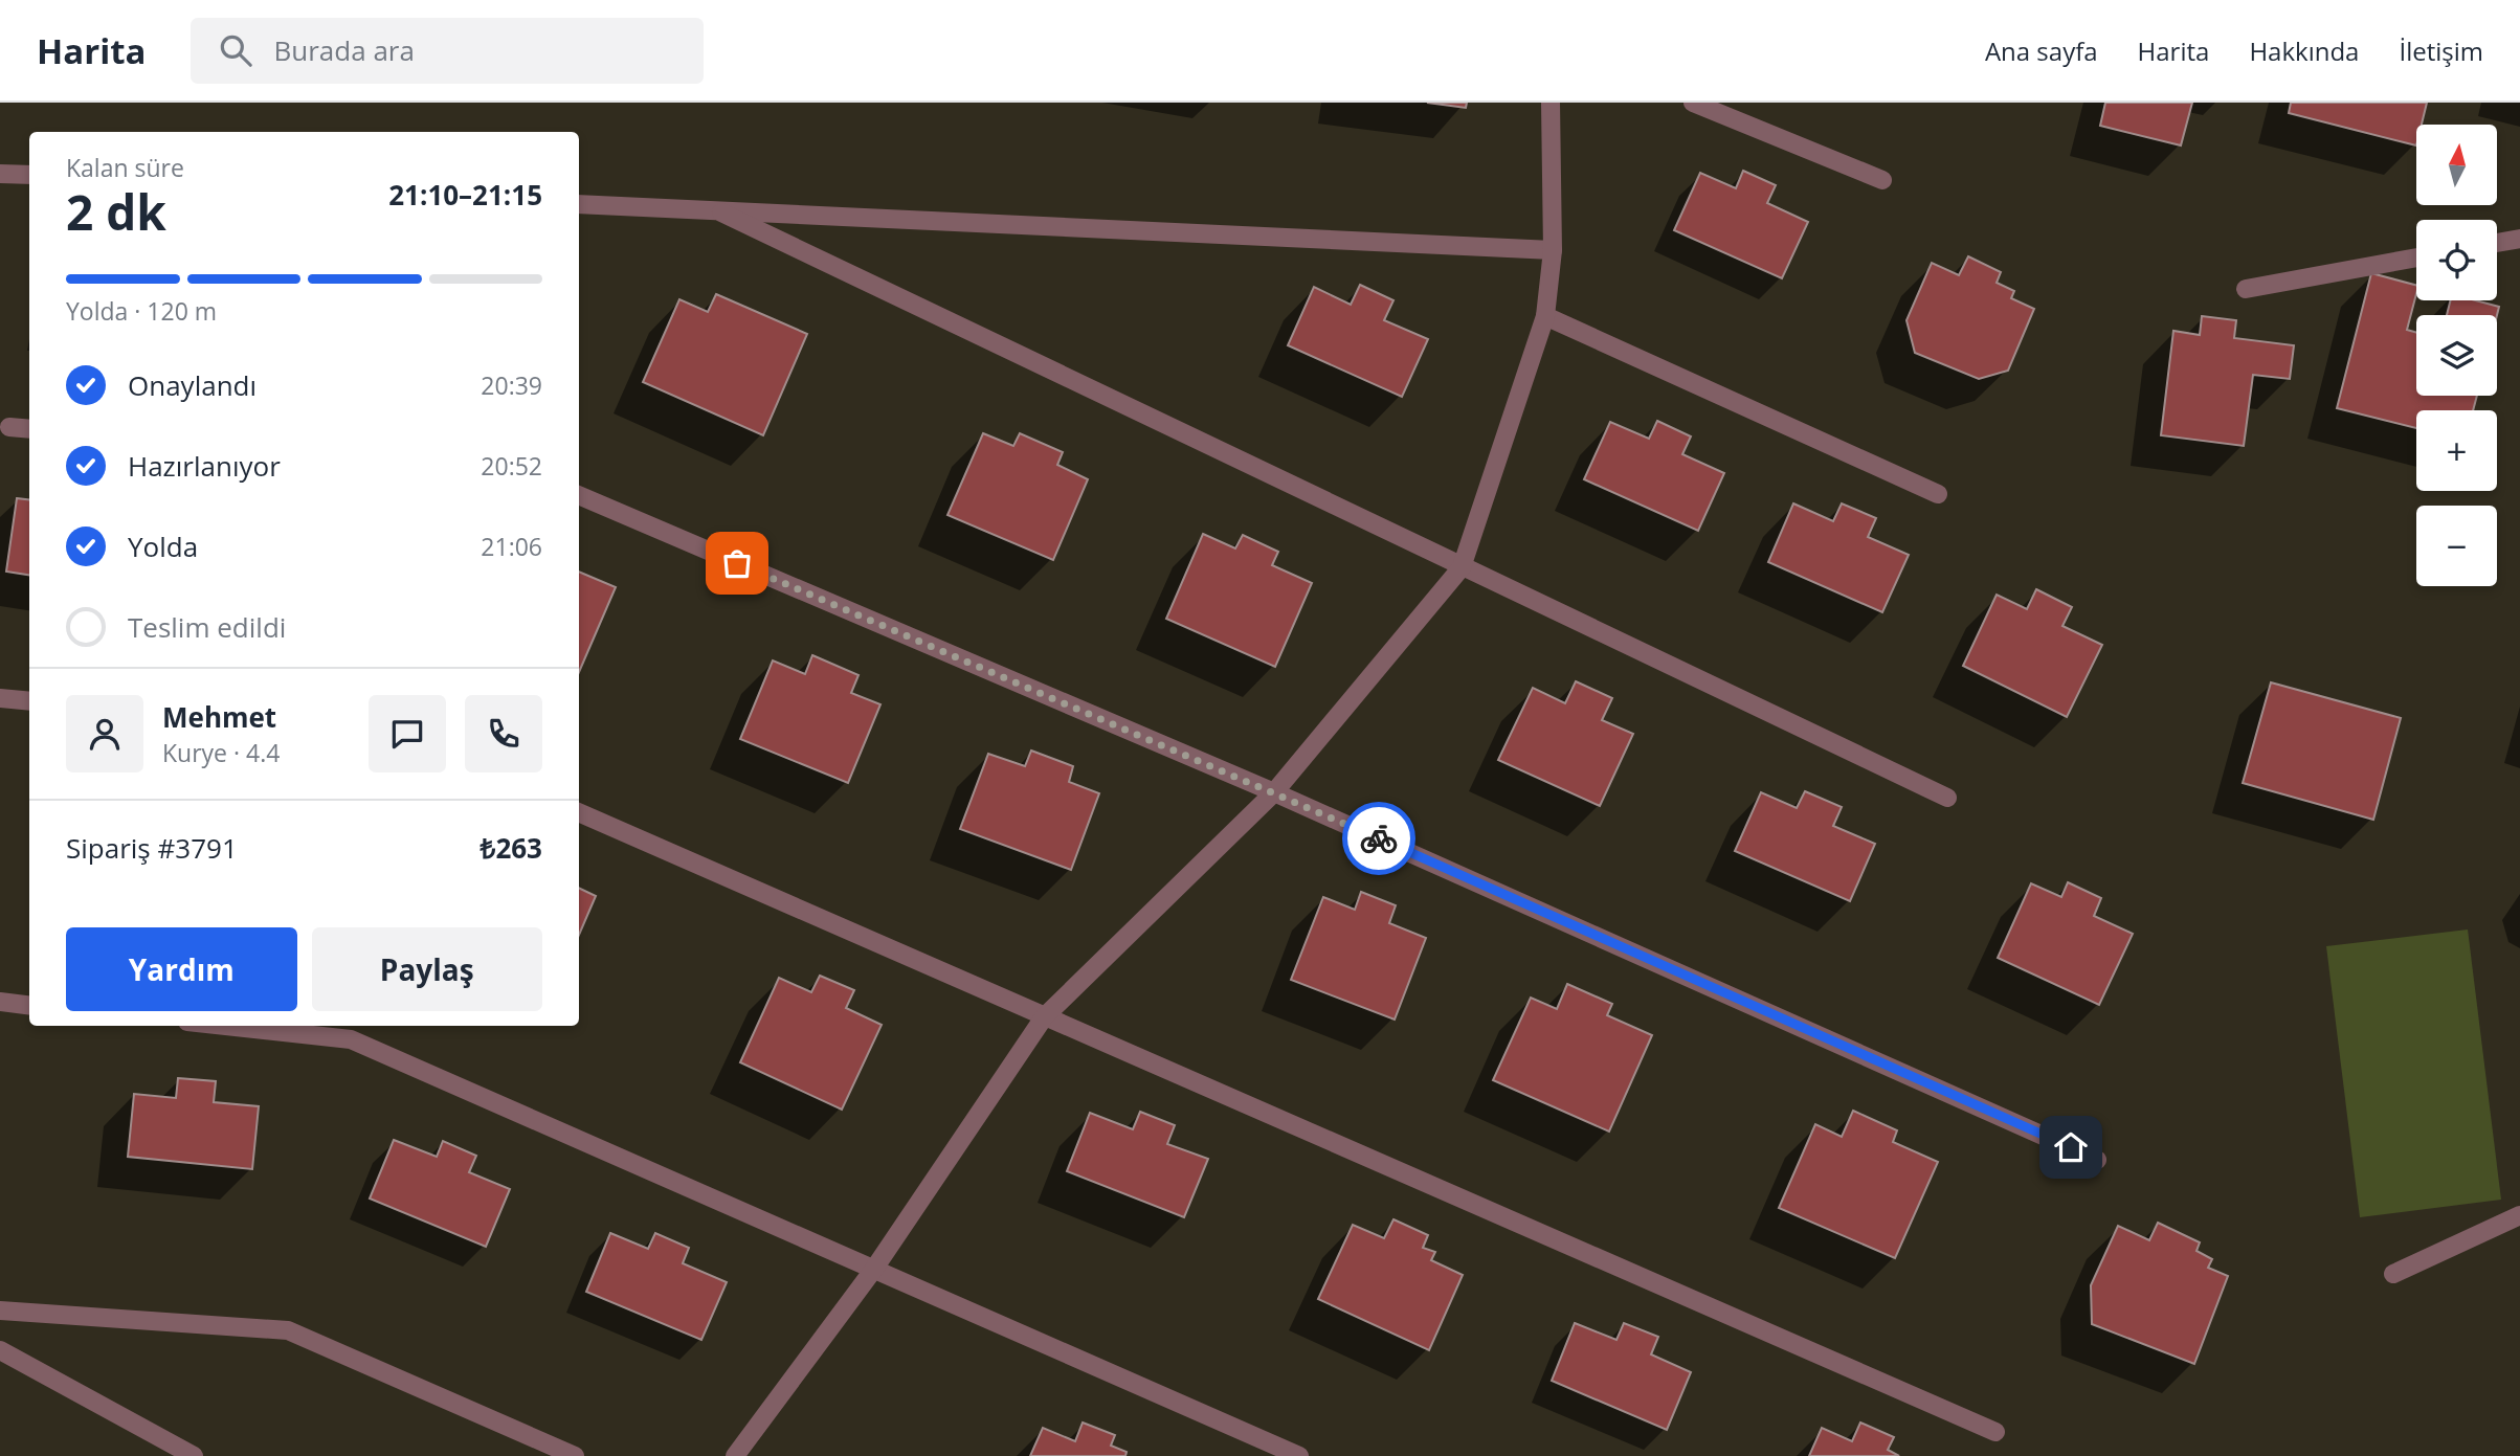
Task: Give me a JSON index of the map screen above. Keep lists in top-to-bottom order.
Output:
{
  "north": "top",
  "page": {
    "header": "Harita",
    "search": "Burada ara",
    "nav": [
      "Ana sayfa",
      "Harita",
      "Hakkında",
      "İletişim"
    ],
    "map_buttons": ["+", "−"],
    "heading": ["2 dk", "Kalan süre", "21:10–21:15"],
    "panel": [
      "Mehmet",
      "Kurye · 4.4",
      "Sipariş #3791",
      "₺263"
    ],
    "bar": "Yolda · 120 m",
    "list": [
      ["Onaylandı", "20:39"],
      ["Hazırlanıyor", "20:52"],
      ["Yolda", "21:06"],
      "Teslim edildi"
    ],
    "buttons": ["Yardım", "Paylaş"]
  }
}
